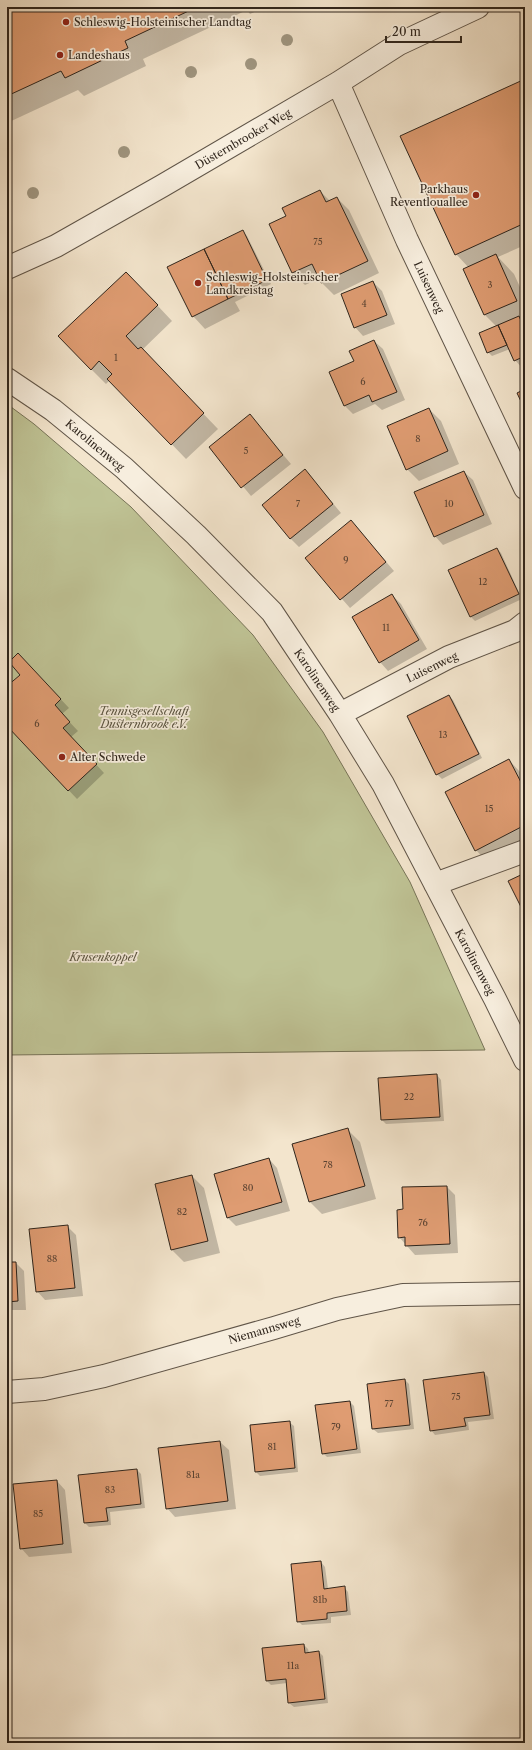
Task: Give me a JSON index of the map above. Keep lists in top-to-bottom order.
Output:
{
  "streets": {
    "street": [
      "Düsternbrooker Weg",
      "Luisenweg",
      "Karolinenweg",
      "Niemannsweg"
    ]
  },
  "crossings": [
    ["Düsternbrooker Weg", "Luisenweg"],
    ["Luisenweg", "Karolinenweg"]
  ],
  "parks": ["Tennisgesellschaft Düsternbrook e.V.", "Krusenkoppel"],
  "places": [
    "Schleswig-Holsteinischer Landtag",
    "Landeshaus",
    "Parkhaus Reventlouallee",
    "Schleswig-Holsteinischer Landkreistag",
    "Alter Schwede"
  ],
  "house_numbers": [
    "75",
    "3",
    "4",
    "1",
    "6",
    "8",
    "5",
    "7",
    "10",
    "9",
    "12",
    "11",
    "6",
    "13",
    "15",
    "22",
    "78",
    "80",
    "82",
    "76",
    "88",
    "75",
    "77",
    "79",
    "81",
    "81a",
    "83",
    "85",
    "81b",
    "11a"
  ],
  "scale_bar": "20 m"
}
